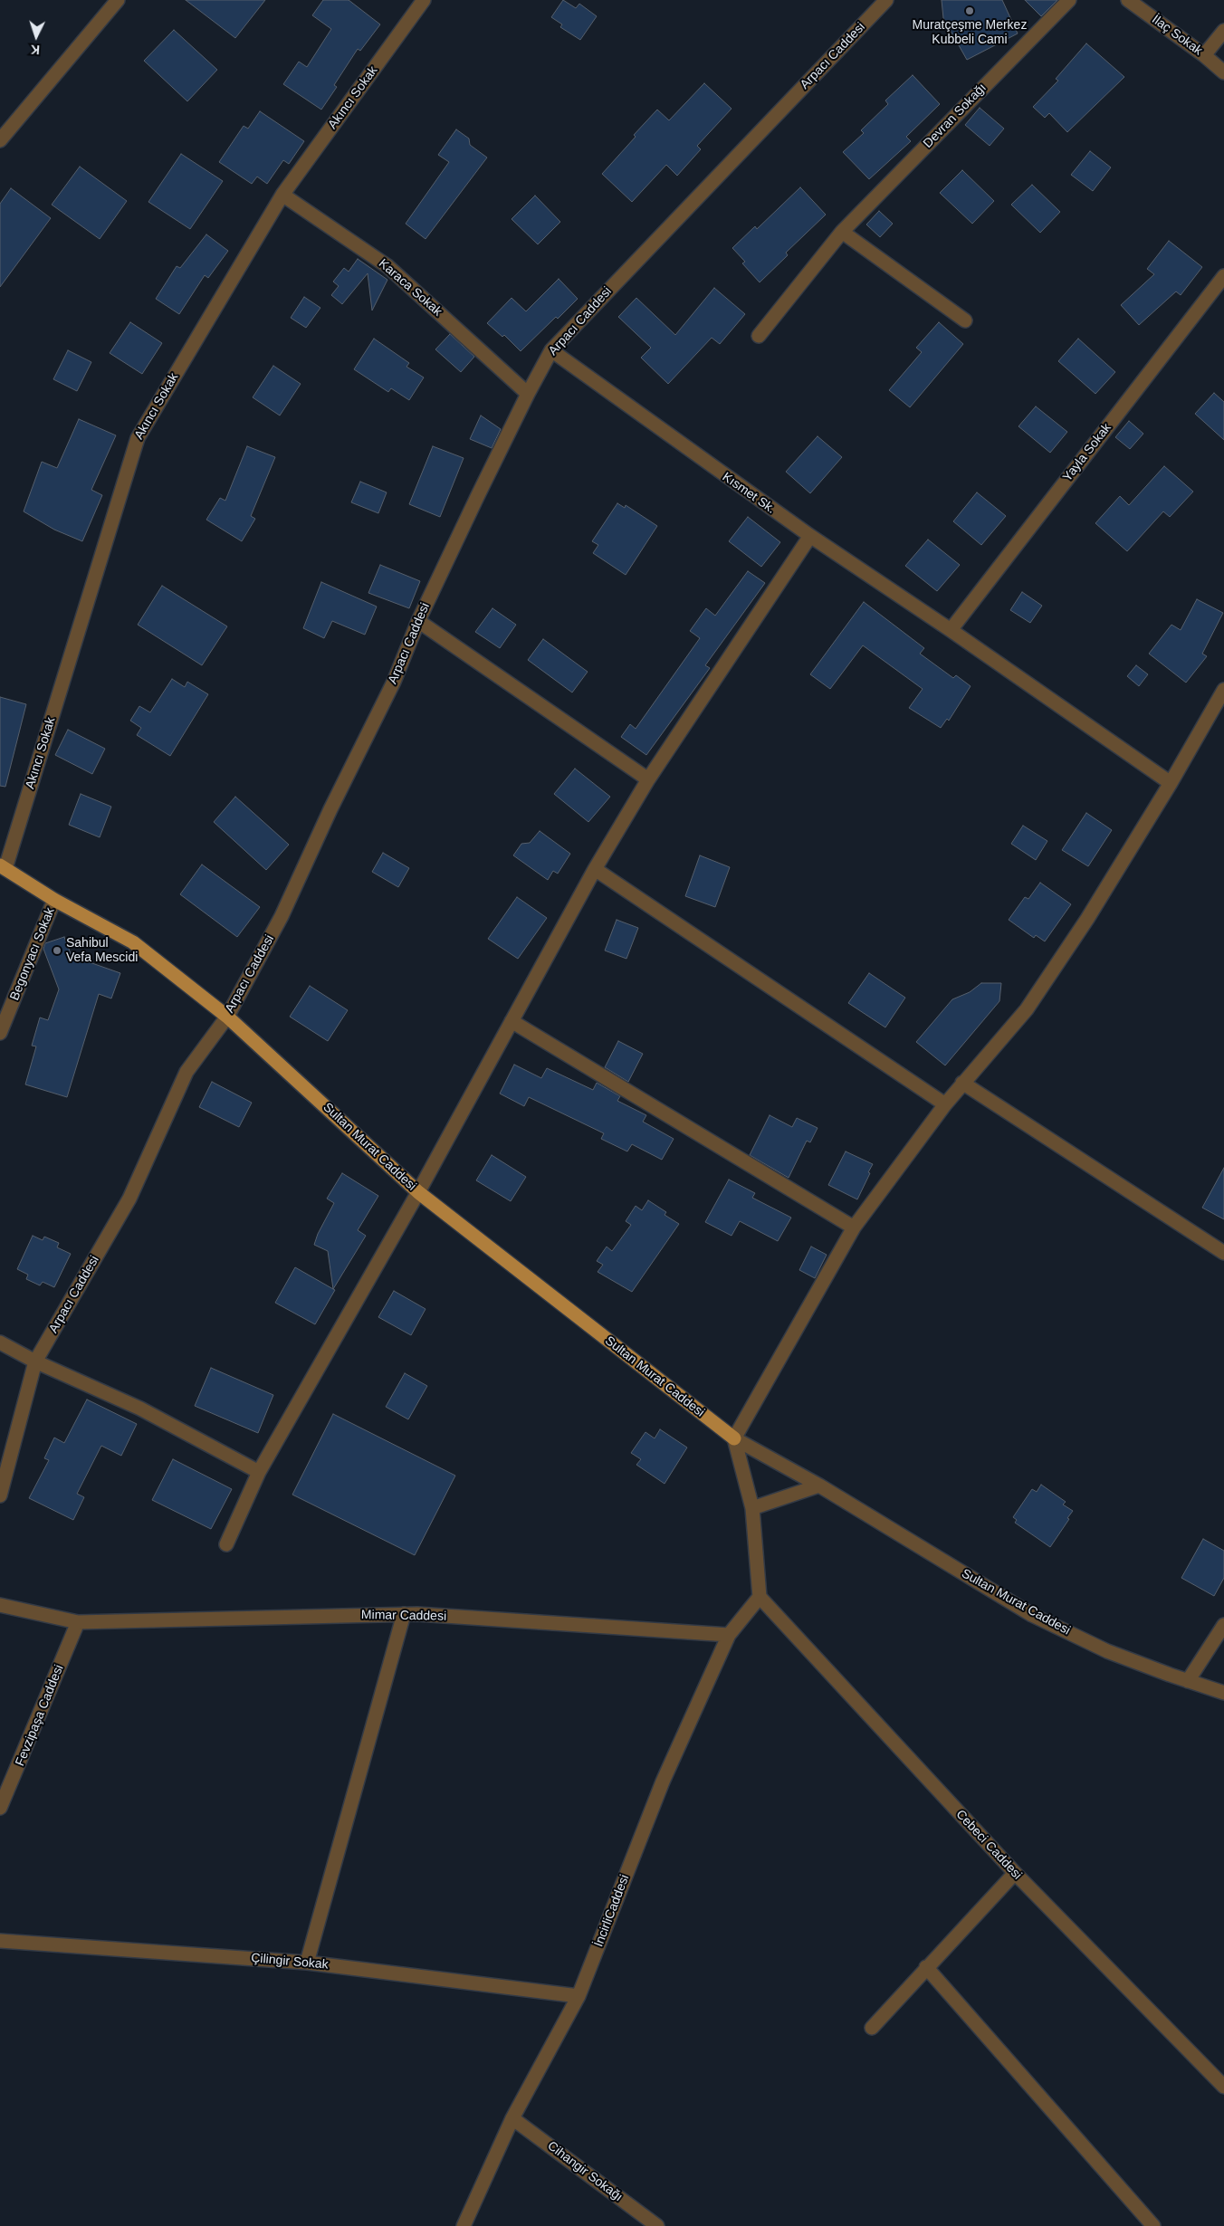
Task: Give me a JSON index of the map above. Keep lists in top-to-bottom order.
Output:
{
  "streets": {
    "main road": ["Sultan Murat Caddesi"],
    "street": [
      "İlaç Sokak",
      "Arpacı Caddesi",
      "Akıncı Sokak",
      "Devran Sokağı",
      "Karaca Sokak",
      "Yayla Sokak",
      "Kısmet Sk.",
      "Begonyacı Sokak",
      "Mimar Caddesi",
      "Fevzipaşa Caddesi",
      "Cebeci Caddesi",
      "İncirliCaddesi",
      "Çilingir Sokak",
      "Cihangir Sokağı"
    ]
  },
  "crossings": [
    ["Arpacı Caddesi", "Karaca Sokak"],
    ["Arpacı Caddesi", "Kısmet Sk."],
    ["Arpacı Caddesi", "Sultan Murat Caddesi"],
    ["Akıncı Sokak", "Karaca Sokak"],
    ["Akıncı Sokak", "Sultan Murat Caddesi"],
    ["Yayla Sokak", "Kısmet Sk."],
    ["Begonyacı Sokak", "Sultan Murat Caddesi"],
    ["Mimar Caddesi", "Fevzipaşa Caddesi"],
    ["Mimar Caddesi", "İncirliCaddesi"],
    ["Cebeci Caddesi", "İncirliCaddesi"],
    ["İncirliCaddesi", "Çilingir Sokak"],
    ["İncirliCaddesi", "Cihangir Sokağı"]
  ],
  "places": ["Muratçeşme Merkez Kubbeli Cami", "Sahibul Vefa Mescidi"],
  "north": "bottom"
}
